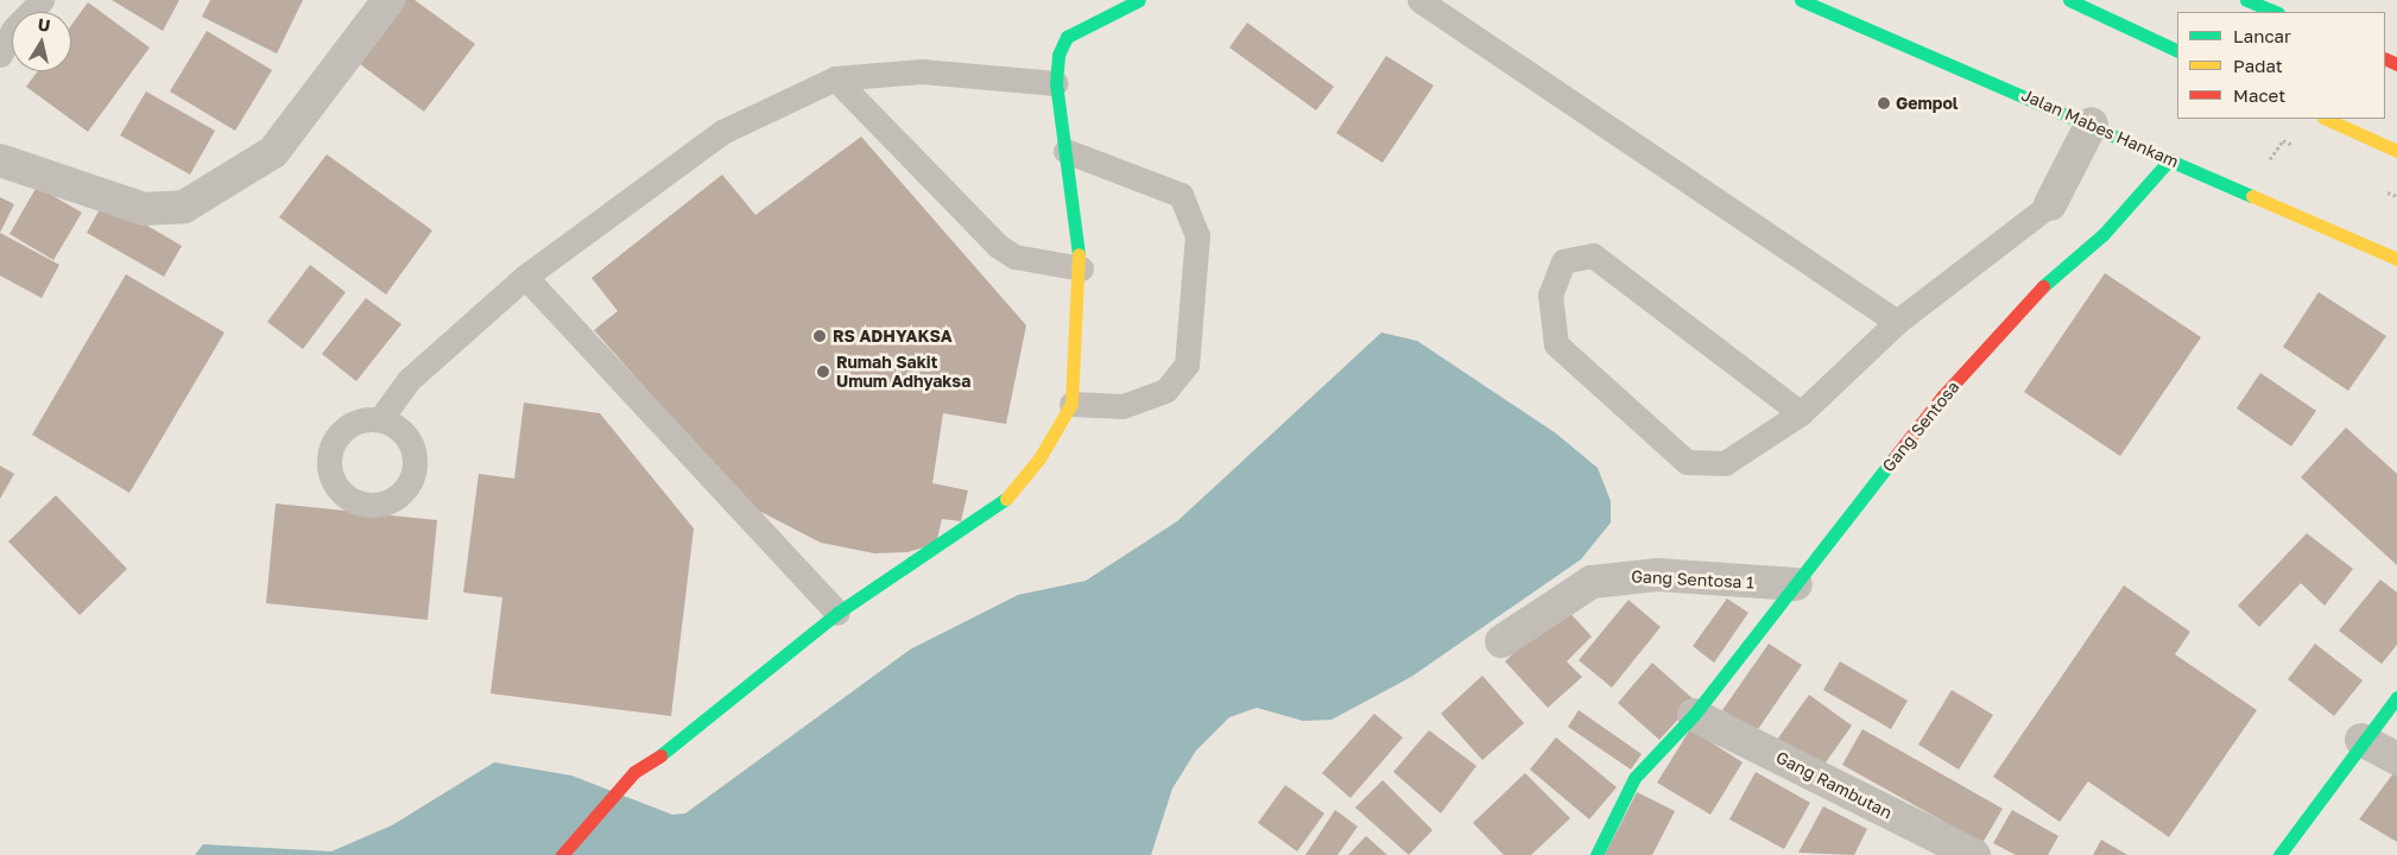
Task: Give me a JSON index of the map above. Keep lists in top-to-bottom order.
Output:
{
  "streets": {
    "main road": ["Jalan Mabes Hankam", "Gang Sentosa"],
    "street": ["Gang Sentosa 1", "Gang Rambutan"]
  },
  "crossings": [
    ["Jalan Mabes Hankam", "Gang Sentosa"],
    ["Gang Sentosa", "Gang Sentosa 1"],
    ["Gang Sentosa", "Gang Rambutan"]
  ],
  "places": ["Gempol", "RS ADHYAKSA", "Rumah Sakit Umum Adhyaksa"],
  "legend": ["Lancar", "Padat", "Macet"],
  "north": "top"
}
